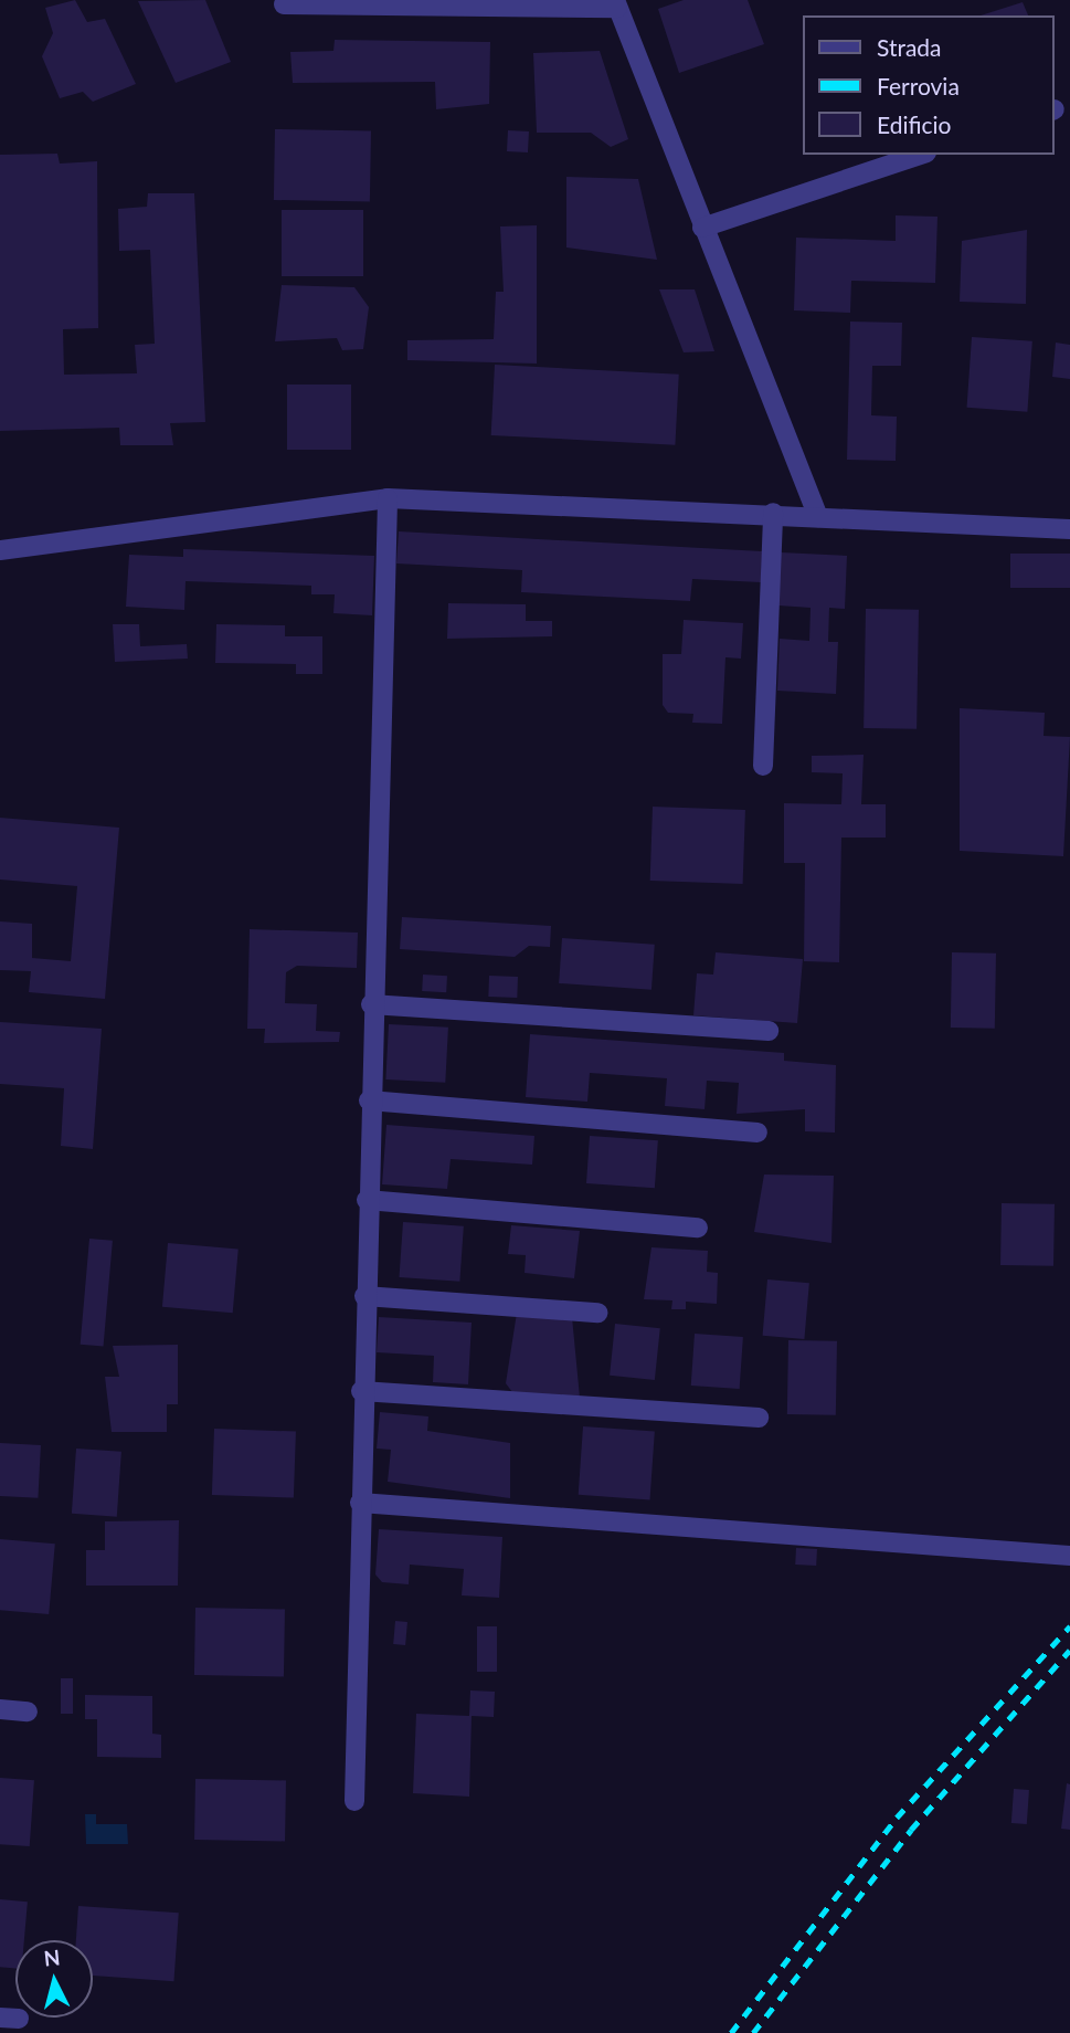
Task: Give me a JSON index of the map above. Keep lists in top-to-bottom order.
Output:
{
  "legend": ["Strada", "Ferrovia", "Edificio"],
  "north": "top"
}
